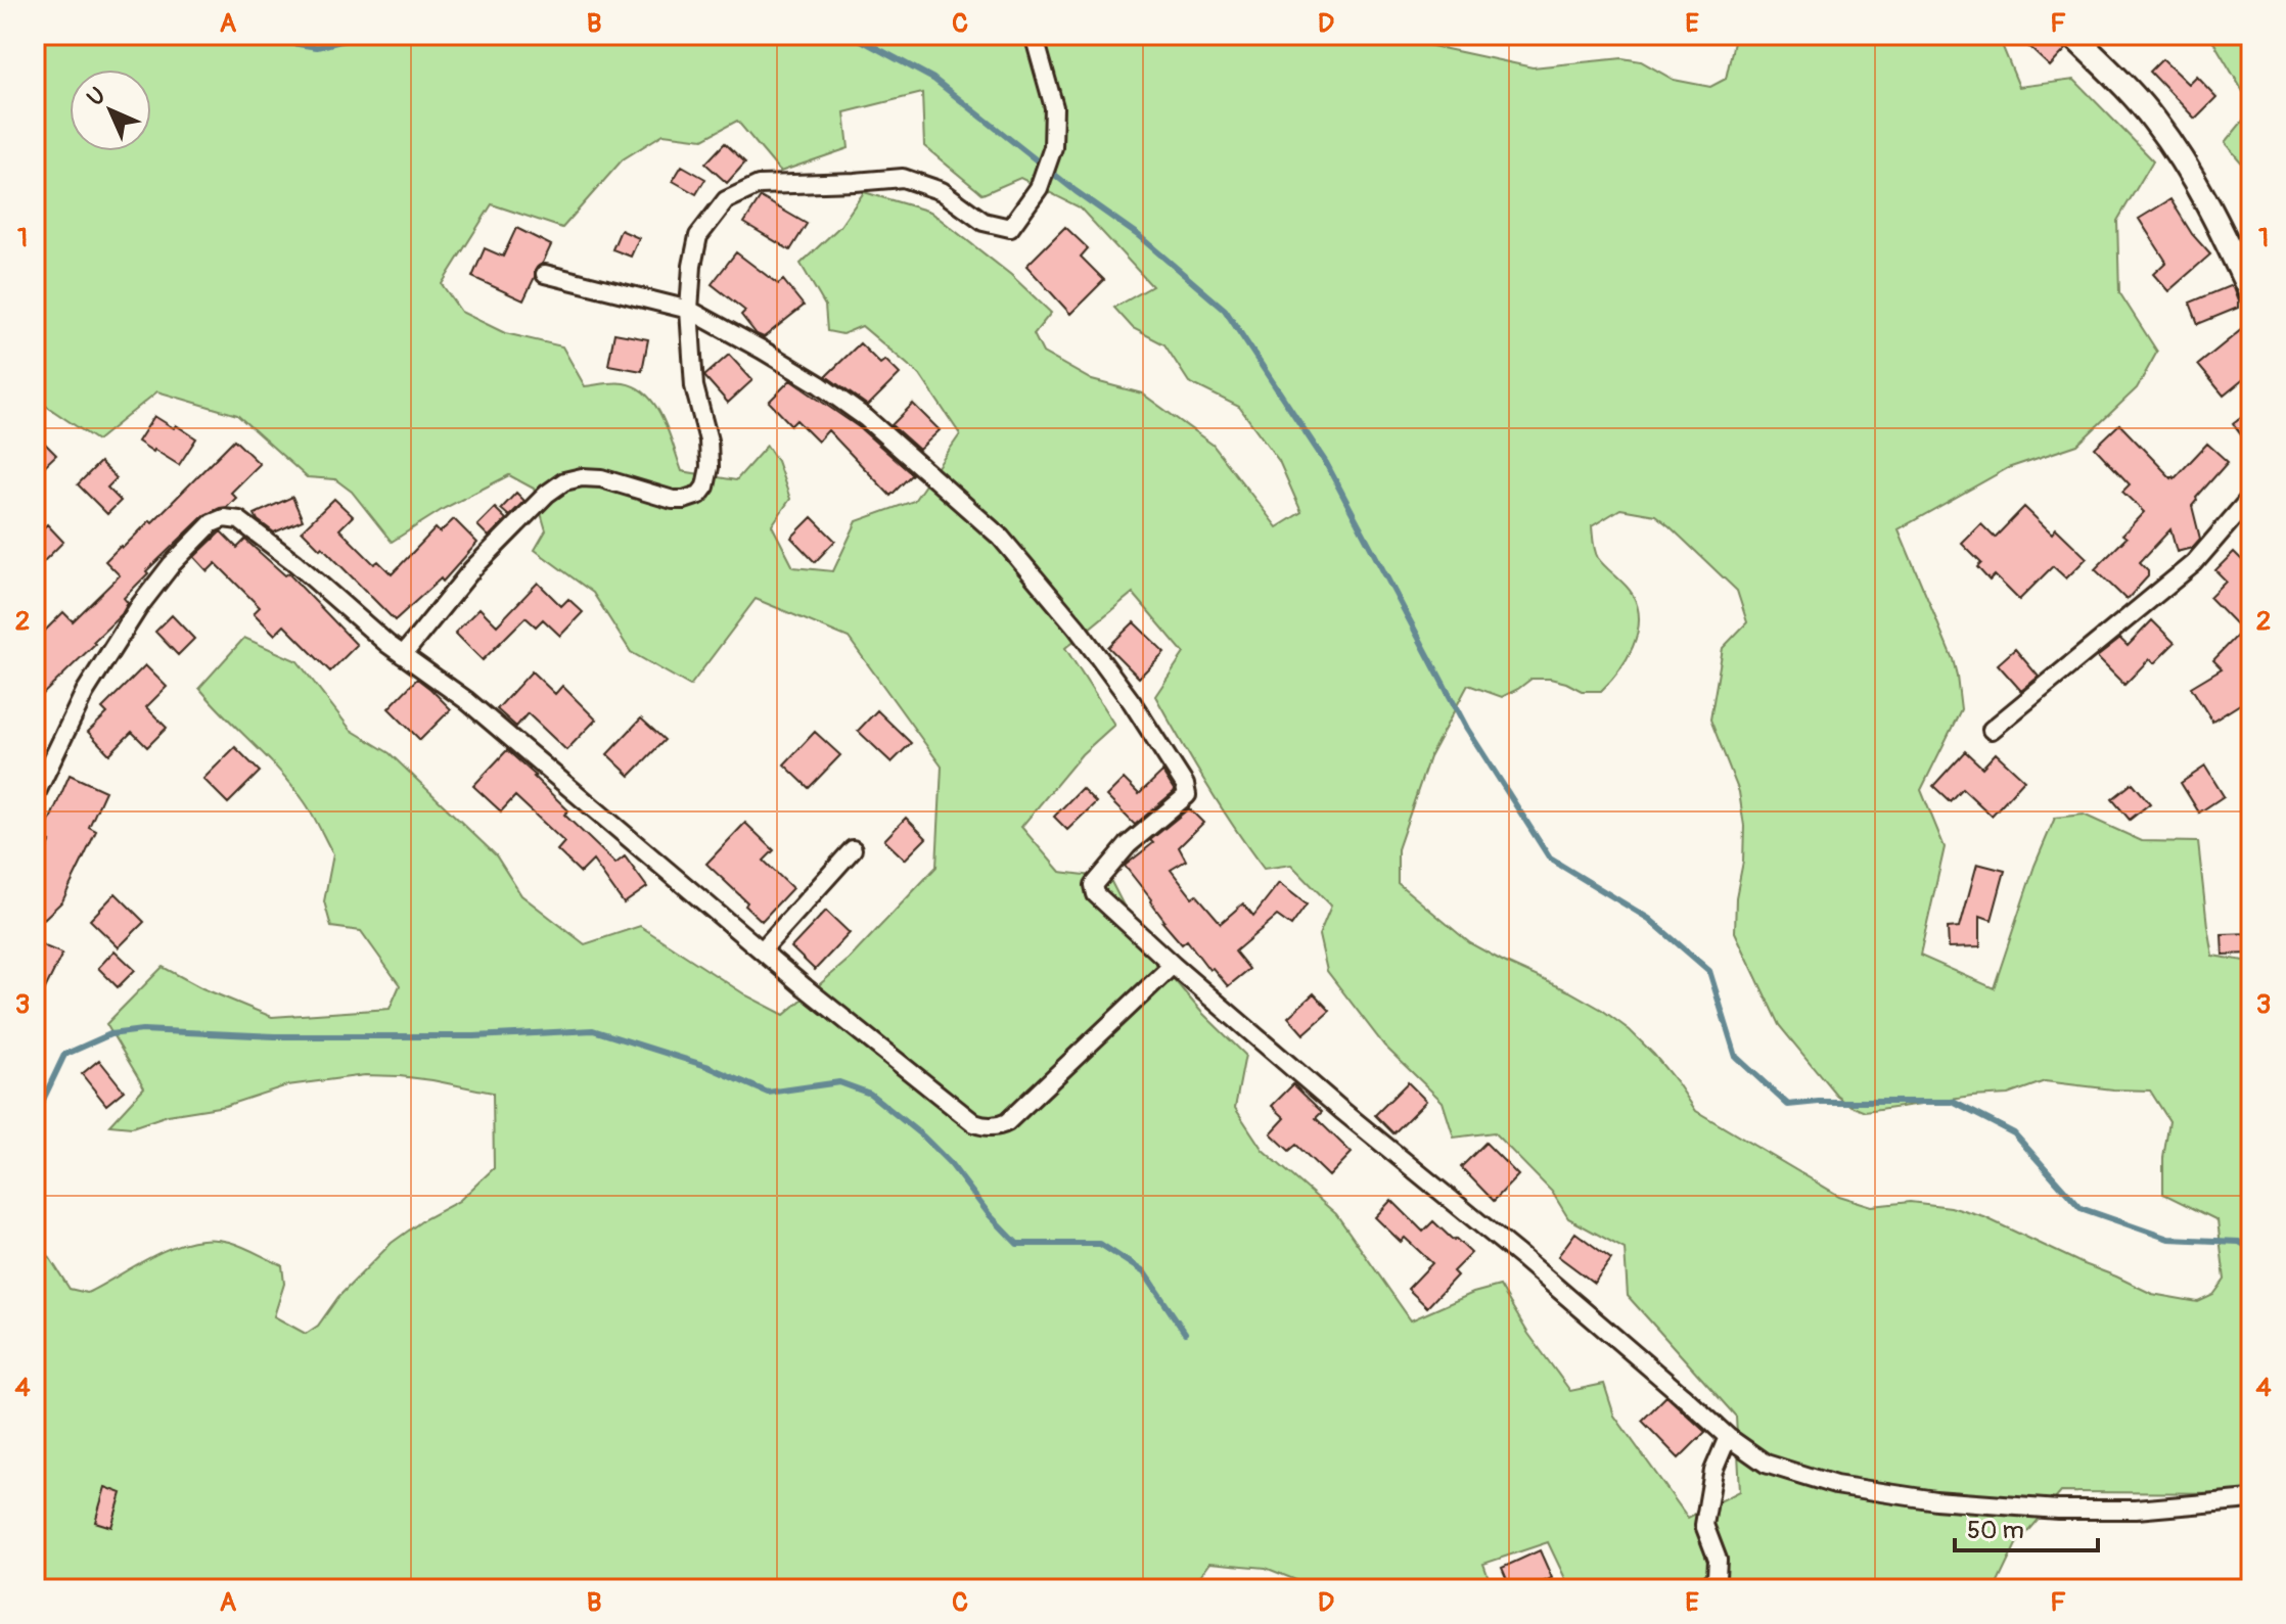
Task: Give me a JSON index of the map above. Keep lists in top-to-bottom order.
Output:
{
  "scale_bar": "50 m",
  "north": "top left",
  "grid": {
    "columns": [
      "A",
      "B",
      "C",
      "D",
      "E",
      "F"
    ],
    "rows": [
      "1",
      "2",
      "3",
      "4"
    ]
  }
}
